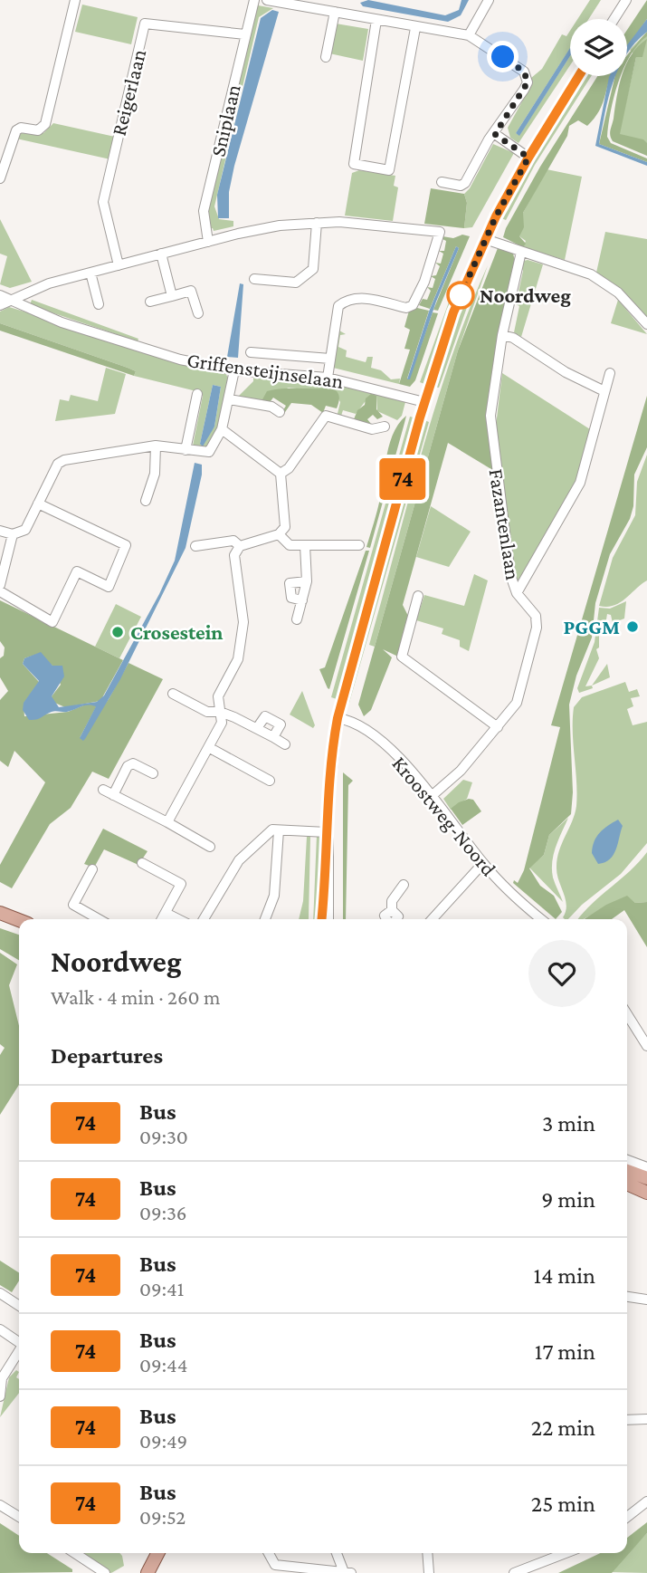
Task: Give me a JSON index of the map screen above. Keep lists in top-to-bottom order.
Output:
{
  "streets": {
    "street": [
      "Reigerlaan",
      "Sniplaan",
      "Griffensteijnselaan",
      "Fazantenlaan",
      "Kroostweg-Noord"
    ]
  },
  "crossings": [
    ["Reigerlaan", "Sniplaan"],
    ["Fazantenlaan", "Kroostweg-Noord"]
  ],
  "places": ["Noordweg", "PGGM", "Crosestein"],
  "lines": ["bus line 74"],
  "page": {
    "on_map": "74",
    "heading": [
      ["Noordweg", "Walk · 4 min · 260 m"],
      "Departures"
    ],
    "list": [
      {
        "mark": "74",
        "name": "Bus",
        "note": "09:30",
        "value": "3 min"
      },
      {
        "mark": "74",
        "name": "Bus",
        "note": "09:36",
        "value": "9 min"
      },
      {
        "mark": "74",
        "name": "Bus",
        "note": "09:41",
        "value": "14 min"
      },
      {
        "mark": "74",
        "name": "Bus",
        "note": "09:44",
        "value": "17 min"
      },
      {
        "mark": "74",
        "name": "Bus",
        "note": "09:49",
        "value": "22 min"
      },
      {
        "mark": "74",
        "name": "Bus",
        "note": "09:52",
        "value": "25 min"
      }
    ]
  }
}
